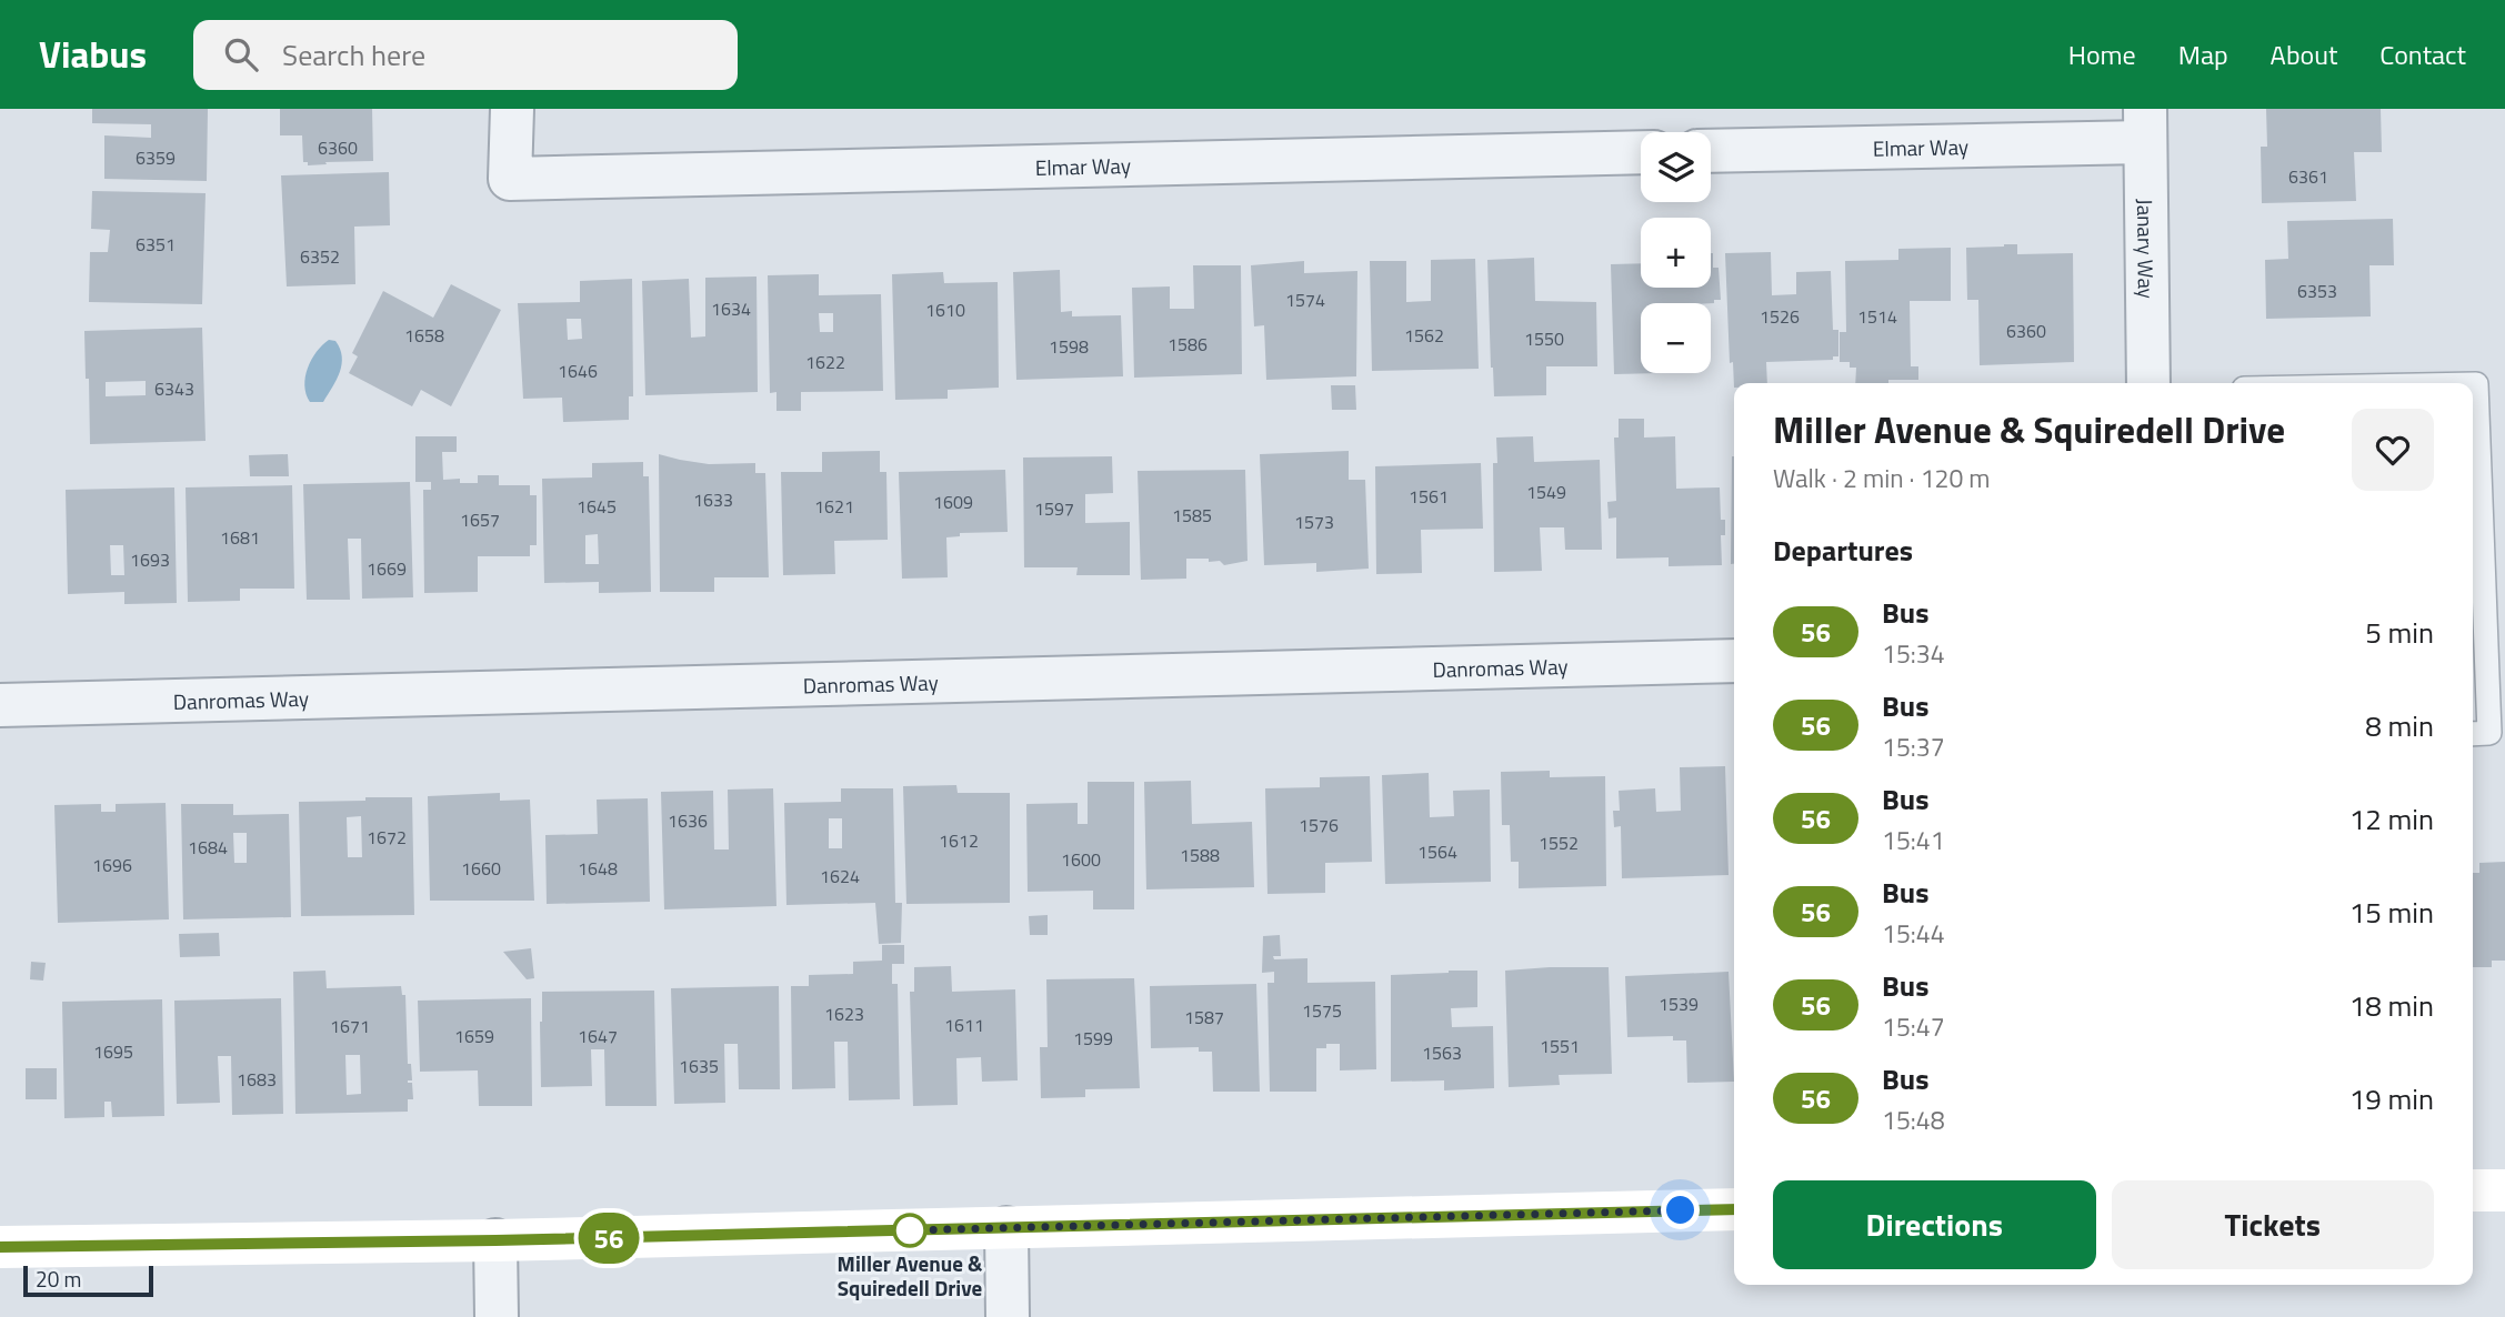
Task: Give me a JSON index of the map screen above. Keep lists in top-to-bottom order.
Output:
{
  "streets": {
    "street": ["Elmar Way", "Janary Way", "Danromas Way"]
  },
  "crossings": [
    ["Elmar Way", "Janary Way"]
  ],
  "places": ["Miller Avenue & Squiredell Drive"],
  "lines": ["bus line 56"],
  "house_numbers": [
    "6360",
    "6359",
    "6361",
    "6351",
    "6352",
    "6353",
    "1574",
    "1634",
    "1610",
    "1526",
    "1514",
    "6360",
    "1658",
    "1562",
    "1550",
    "1586",
    "1598",
    "1622",
    "1646",
    "6343",
    "1549",
    "1561",
    "1633",
    "1609",
    "1645",
    "1621",
    "1597",
    "1585",
    "1657",
    "1573",
    "1681",
    "1693",
    "1669",
    "1636",
    "1576",
    "1672",
    "1612",
    "1552",
    "1684",
    "1564",
    "1588",
    "1600",
    "1696",
    "1660",
    "1648",
    "1624",
    "1539",
    "1575",
    "1623",
    "1587",
    "1611",
    "1671",
    "1659",
    "1647",
    "1599",
    "1551",
    "1695",
    "1563",
    "1635",
    "1683"
  ],
  "scale_bar": "20 m",
  "page": {
    "header": "Viabus",
    "search": "Search here",
    "nav": [
      "Home",
      "Map",
      "About",
      "Contact"
    ],
    "on_map": "56",
    "map_buttons": ["+", "−"],
    "heading": [
      ["Miller Avenue & Squiredell Drive", "Walk · 2 min · 120 m"],
      "Departures"
    ],
    "list": [
      {
        "mark": "56",
        "name": "Bus",
        "note": "15:34",
        "value": "5 min"
      },
      {
        "mark": "56",
        "name": "Bus",
        "note": "15:37",
        "value": "8 min"
      },
      {
        "mark": "56",
        "name": "Bus",
        "note": "15:41",
        "value": "12 min"
      },
      {
        "mark": "56",
        "name": "Bus",
        "note": "15:44",
        "value": "15 min"
      },
      {
        "mark": "56",
        "name": "Bus",
        "note": "15:47",
        "value": "18 min"
      },
      {
        "mark": "56",
        "name": "Bus",
        "note": "15:48",
        "value": "19 min"
      }
    ],
    "buttons": ["Directions", "Tickets"],
    "scale": "20 m"
  }
}
